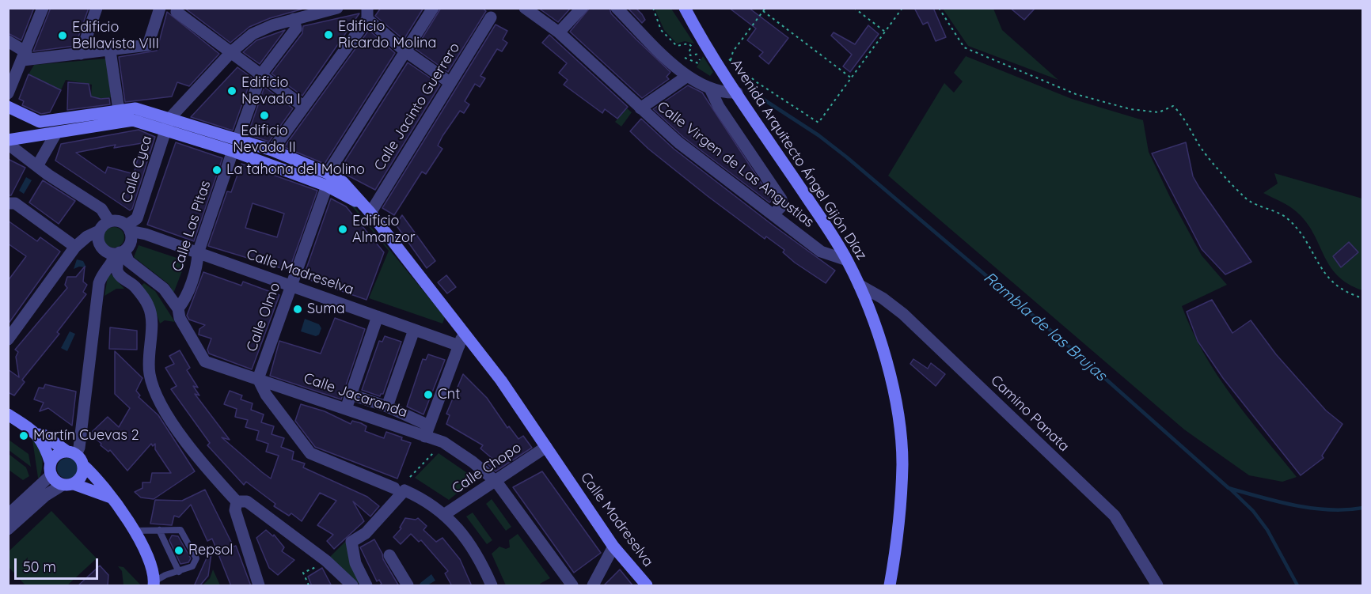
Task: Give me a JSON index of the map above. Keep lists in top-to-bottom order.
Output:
{
  "streets": {
    "street": [
      "Calle Jacinto Guerrero",
      "Avenida Arquitecto Ángel Gijón Díaz",
      "Calle Virgen de Las Angustias",
      "Calle Cyca",
      "Calle Las Pitas",
      "Calle Madreselva",
      "Calle Olmo",
      "Calle Jacaranda",
      "Camino Panata",
      "Calle Chopo"
    ]
  },
  "crossings": [
    ["Calle Jacinto Guerrero", "Calle Madreselva"],
    ["Avenida Arquitecto Ángel Gijón Díaz", "Calle Virgen de Las Angustias"],
    ["Avenida Arquitecto Ángel Gijón Díaz", "Camino Panata"],
    ["Calle Cyca", "Calle Madreselva"],
    ["Calle Cyca", "Calle Jacaranda"],
    ["Calle Las Pitas", "Calle Madreselva"],
    ["Calle Las Pitas", "Calle Jacaranda"],
    ["Calle Madreselva", "Calle Olmo"],
    ["Calle Madreselva", "Calle Jacaranda"],
    ["Calle Madreselva", "Calle Chopo"],
    ["Calle Olmo", "Calle Jacaranda"],
    ["Calle Jacaranda", "Calle Chopo"]
  ],
  "water": ["Rambla de las Brujas"],
  "places": [
    "Edificio Ricardo Molina",
    "Edificio Bellavista VIII",
    "Edificio Nevada I",
    "Edificio Nevada II",
    "La tahona del Molino",
    "Edificio Almanzor",
    "Suma",
    "Cnt",
    "Martín Cuevas 2",
    "Repsol"
  ],
  "scale_bar": "50 m"
}
